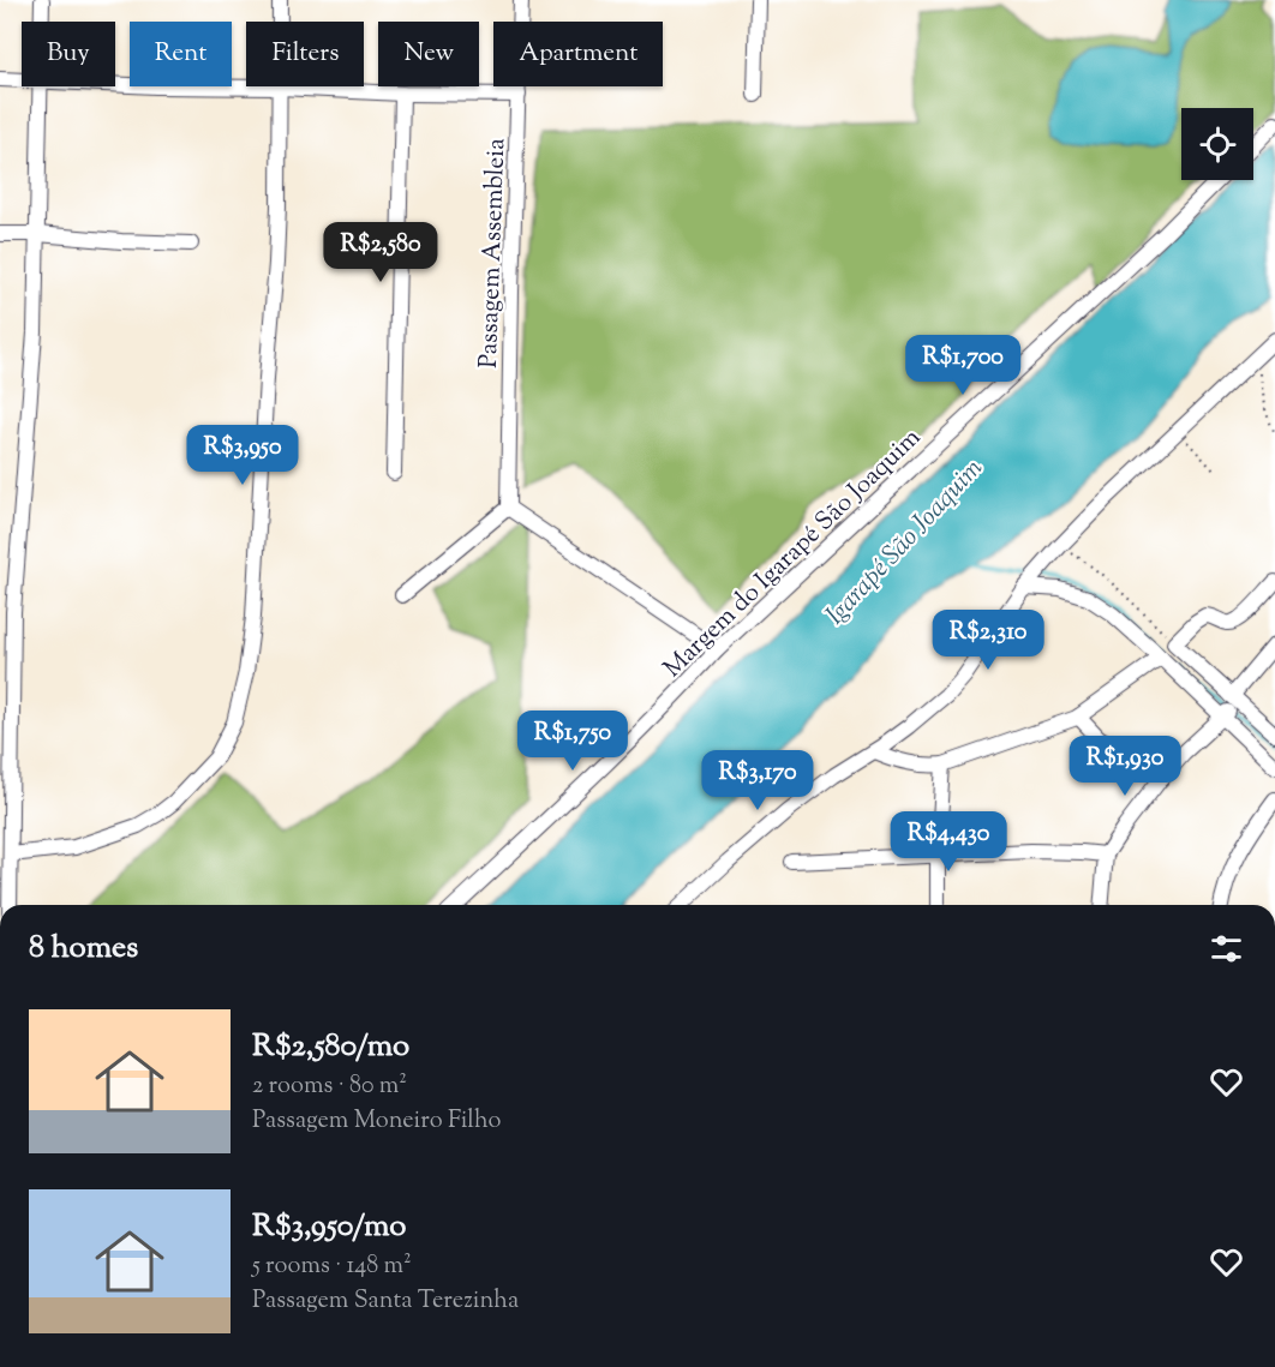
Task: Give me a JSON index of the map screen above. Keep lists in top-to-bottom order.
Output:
{
  "streets": {
    "street": ["Passagem Assembleia", "Margem do Igarapé São Joaquim"]
  },
  "water": ["Igarapé São Joaquim"],
  "page": {
    "chip": [
      "Buy",
      "Rent",
      "Filters",
      "New",
      "Apartment"
    ],
    "price": [
      "R$2,580",
      "R$1,700",
      "R$3,950",
      "R$2,310",
      "R$1,750",
      "R$1,930",
      "R$3,170",
      "R$4,430"
    ],
    "heading": "8 homes",
    "list": [
      {
        "name": "R$2,580/mo",
        "note": "2 rooms · 80 m² · Passagem Moneiro Filho"
      },
      {
        "name": "R$3,950/mo",
        "note": "5 rooms · 148 m² · Passagem Santa Terezinha"
      }
    ]
  }
}
